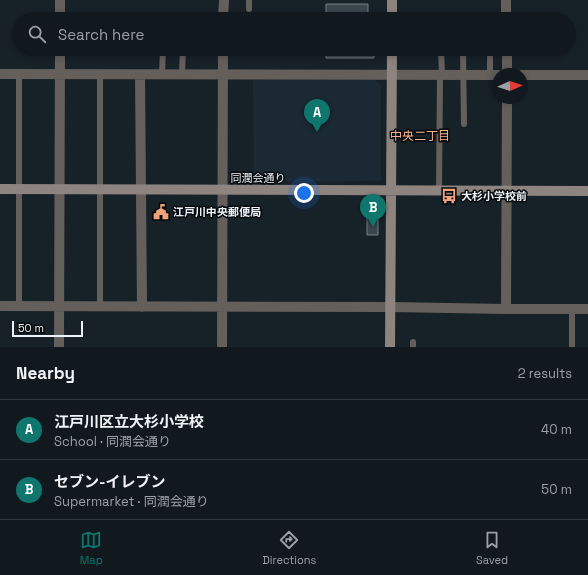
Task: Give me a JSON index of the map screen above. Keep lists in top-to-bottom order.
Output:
{
  "streets": {
    "street": ["同潤会通り"]
  },
  "districts": ["中央二丁目"],
  "places": {
    "bus stop": ["大杉小学校前"],
    "public building": ["江戸川中央郵便局"]
  },
  "scale_bar": "50 m",
  "north": "right",
  "page": {
    "search": "Search here",
    "pins": ["A", "B"],
    "scale": "50 m",
    "heading": ["Nearby", "2 results"],
    "list": [
      {
        "mark": "A",
        "name": "江戸川区立大杉小学校",
        "note": "School · 同潤会通り",
        "value": "40 m"
      },
      {
        "mark": "B",
        "name": "セブン-イレブン",
        "note": "Supermarket · 同潤会通り",
        "value": "50 m"
      }
    ],
    "nav": ["Map", "Directions", "Saved"]
  }
}
